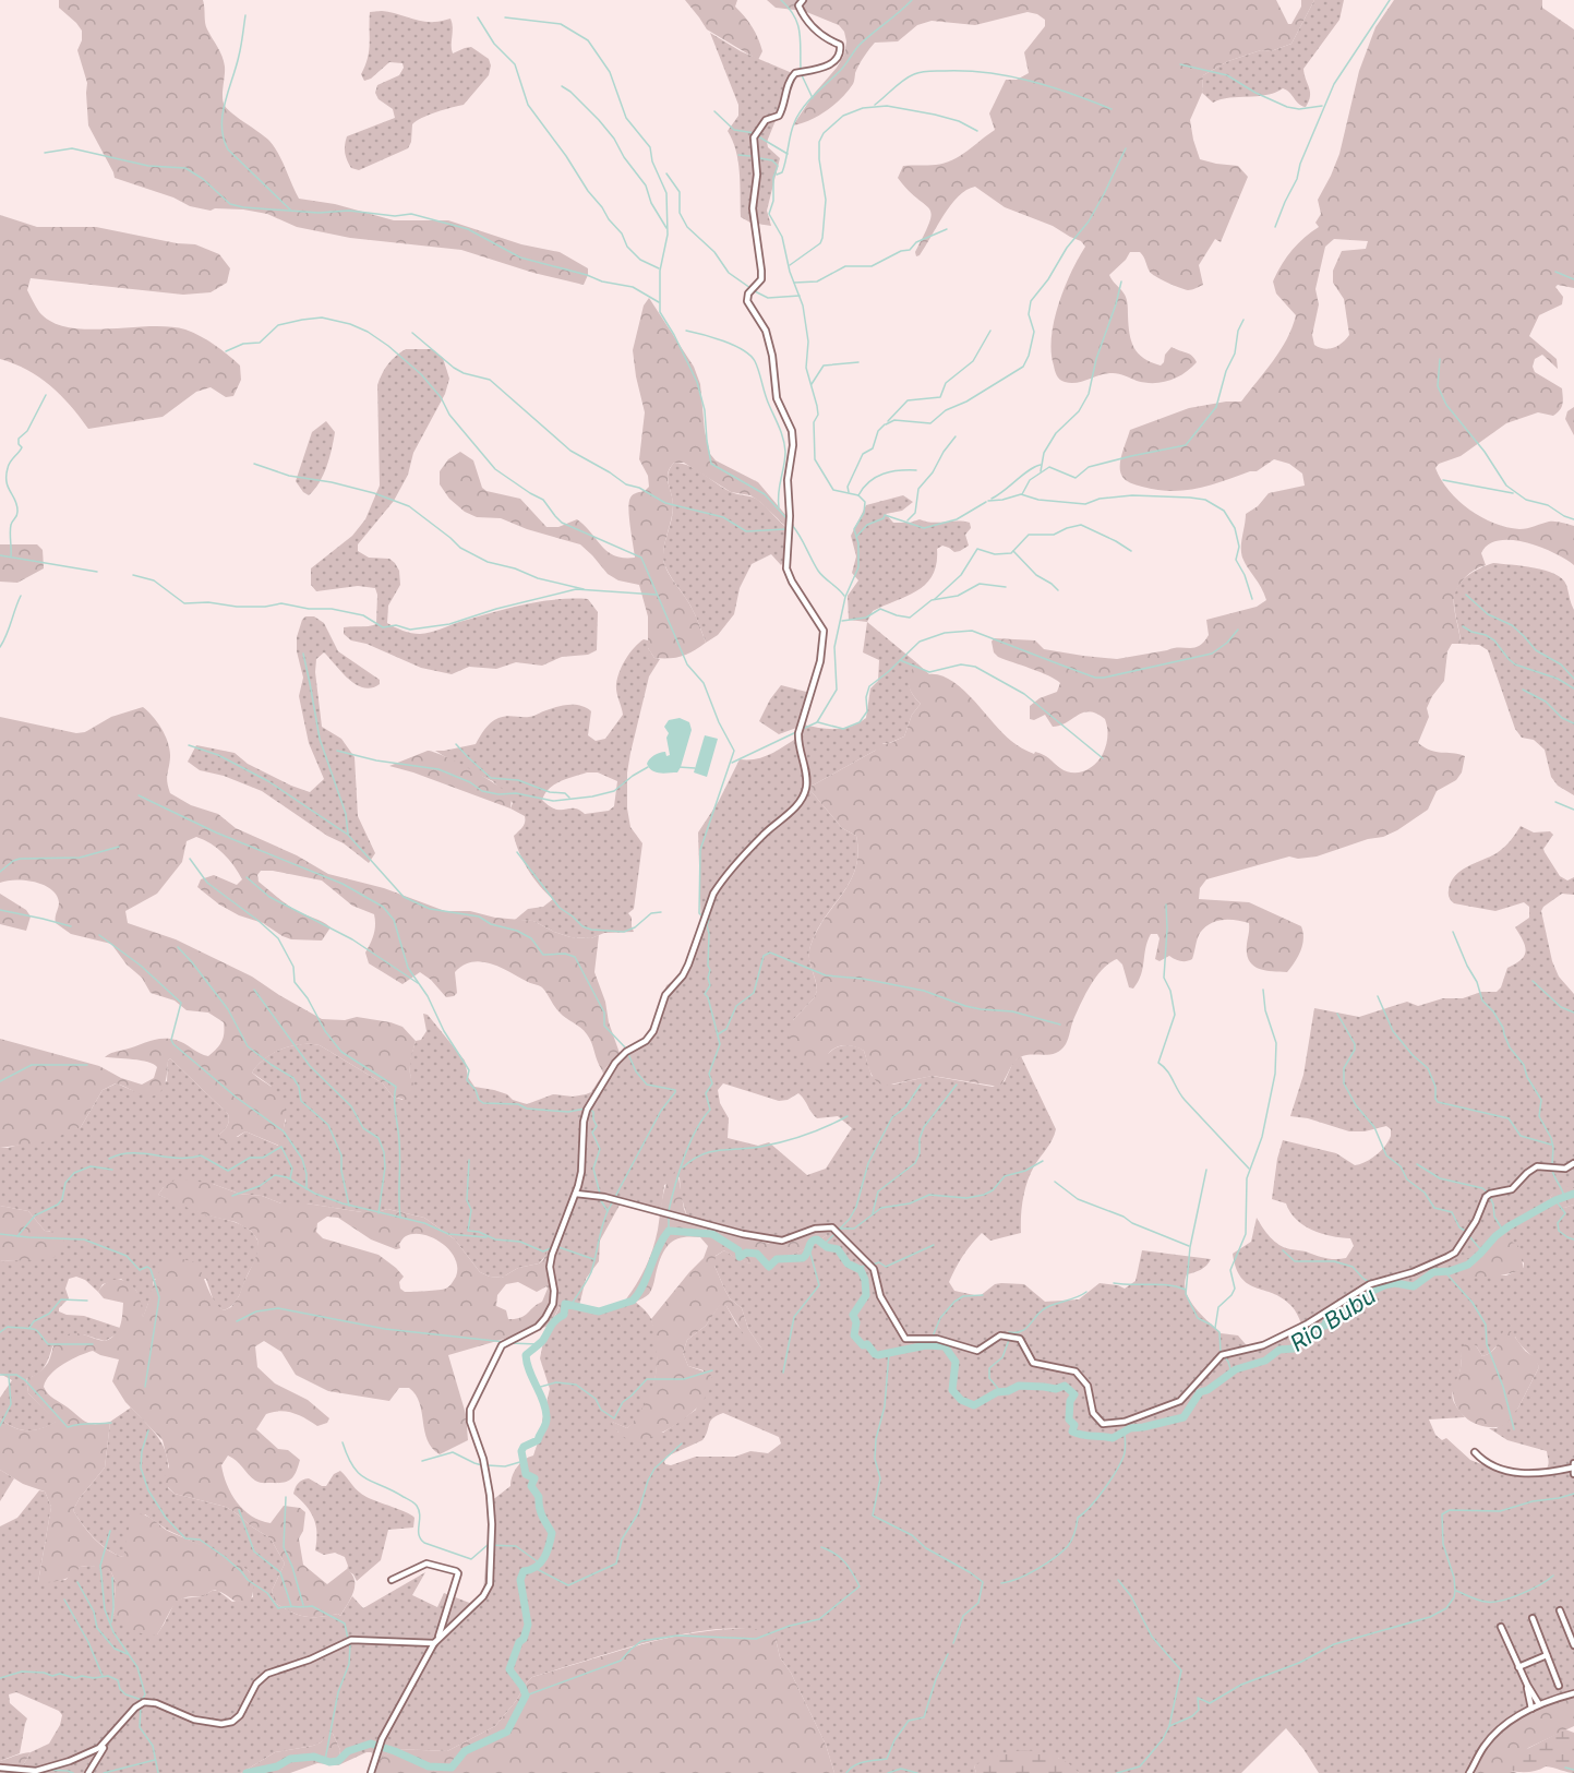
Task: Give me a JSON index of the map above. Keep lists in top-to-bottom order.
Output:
{
  "water": ["Rio Bubu"]
}
